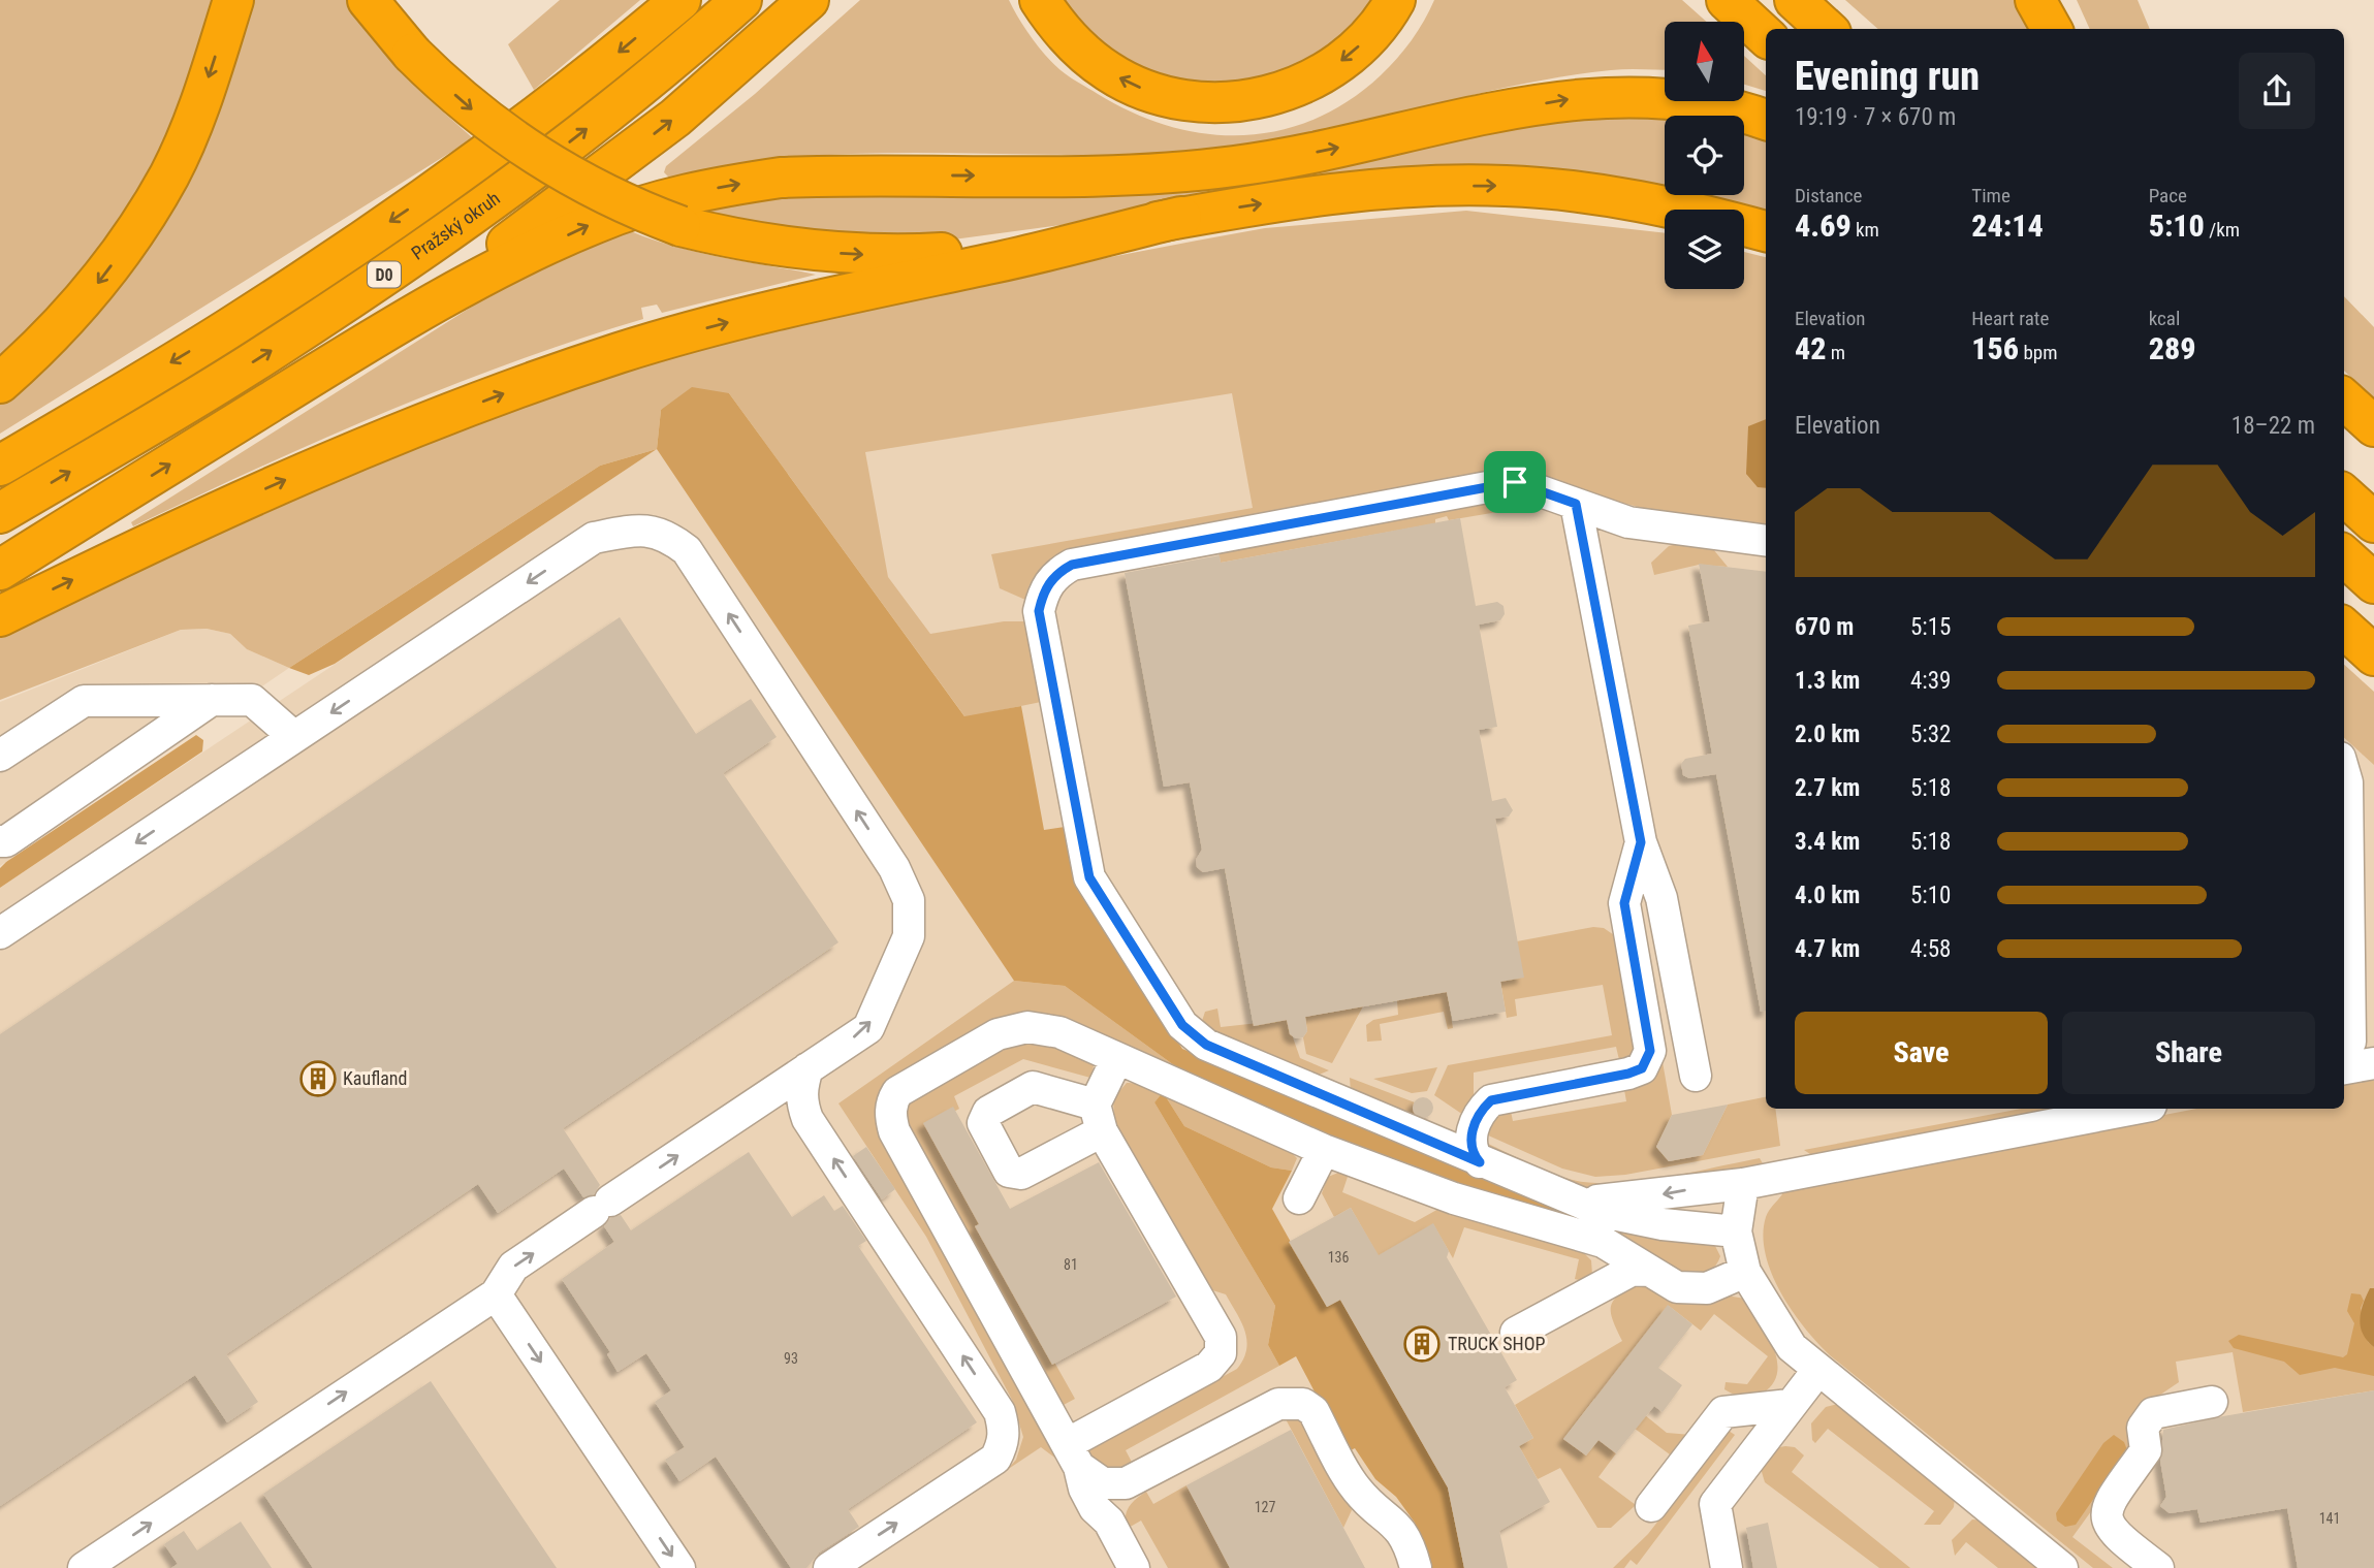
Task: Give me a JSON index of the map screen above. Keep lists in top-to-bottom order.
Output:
{
  "streets": {
    "highway": ["Pražský okruh", "D0"]
  },
  "places": {
    "building": ["Kaufland", "TRUCK SHOP"]
  },
  "house_numbers": [
    "136",
    "81",
    "93",
    "127",
    "141"
  ],
  "north": "top",
  "page": {
    "heading": ["Evening run", "19:19 · 7 × 670 m"],
    "stats": [
      ["Distance", "4.69 km"],
      ["Time", "24:14"],
      ["Pace", "5:10 /km"],
      ["Elevation", "42 m"],
      ["Heart rate", "156 bpm"],
      ["kcal", "289"]
    ],
    "chart": ["Elevation", "18–22 m"],
    "list": [
      {
        "name": "670 m",
        "note": "5:15"
      },
      {
        "name": "1.3 km",
        "note": "4:39"
      },
      {
        "name": "2.0 km",
        "note": "5:32"
      },
      {
        "name": "2.7 km",
        "note": "5:18"
      },
      {
        "name": "3.4 km",
        "note": "5:18"
      },
      {
        "name": "4.0 km",
        "note": "5:10"
      },
      {
        "name": "4.7 km",
        "note": "4:58"
      }
    ],
    "buttons": ["Save", "Share"]
  }
}
